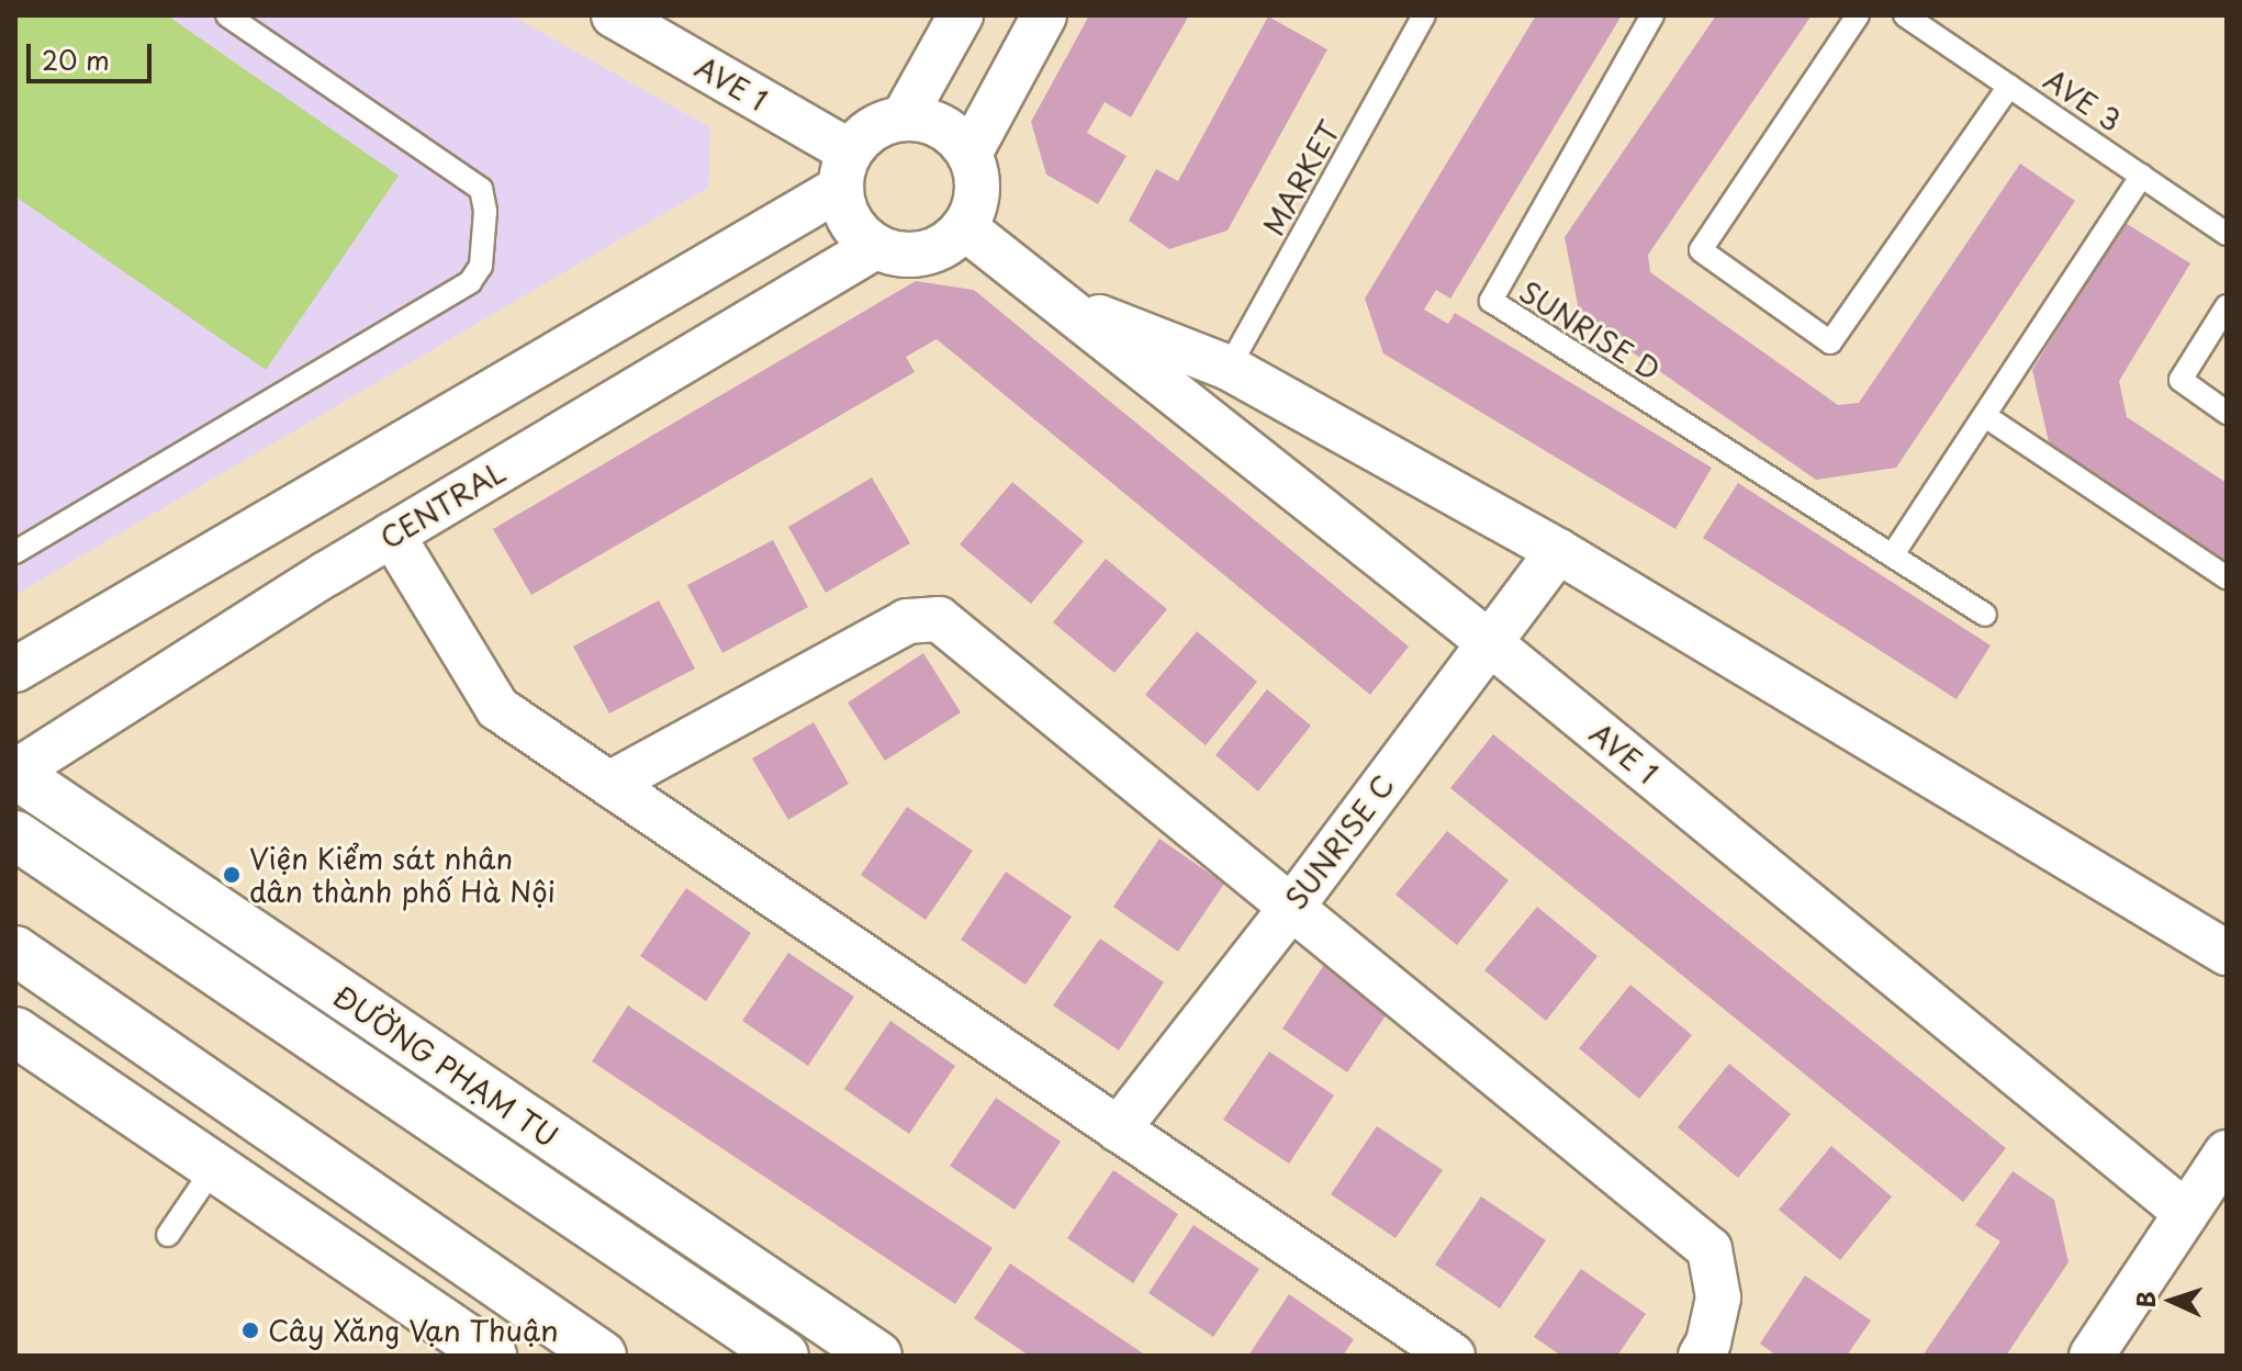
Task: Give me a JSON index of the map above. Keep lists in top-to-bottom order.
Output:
{
  "streets": {
    "main road": ["ĐƯỜNG PHẠM TU"],
    "street": ["AVE 1", "CENTRAL", "SUNRISE C"],
    "lane": ["AVE 3", "MARKET", "SUNRISE D"]
  },
  "crossings": [
    ["AVE 1", "MARKET"],
    ["AVE 1", "CENTRAL"],
    ["AVE 1", "SUNRISE C"],
    ["CENTRAL", "ĐƯỜNG PHẠM TU"]
  ],
  "places": ["Viện Kiểm sát nhân dân thành phố Hà Nội", "Cây Xăng Vạn Thuận"],
  "scale_bar": "20 m",
  "north": "left"
}
